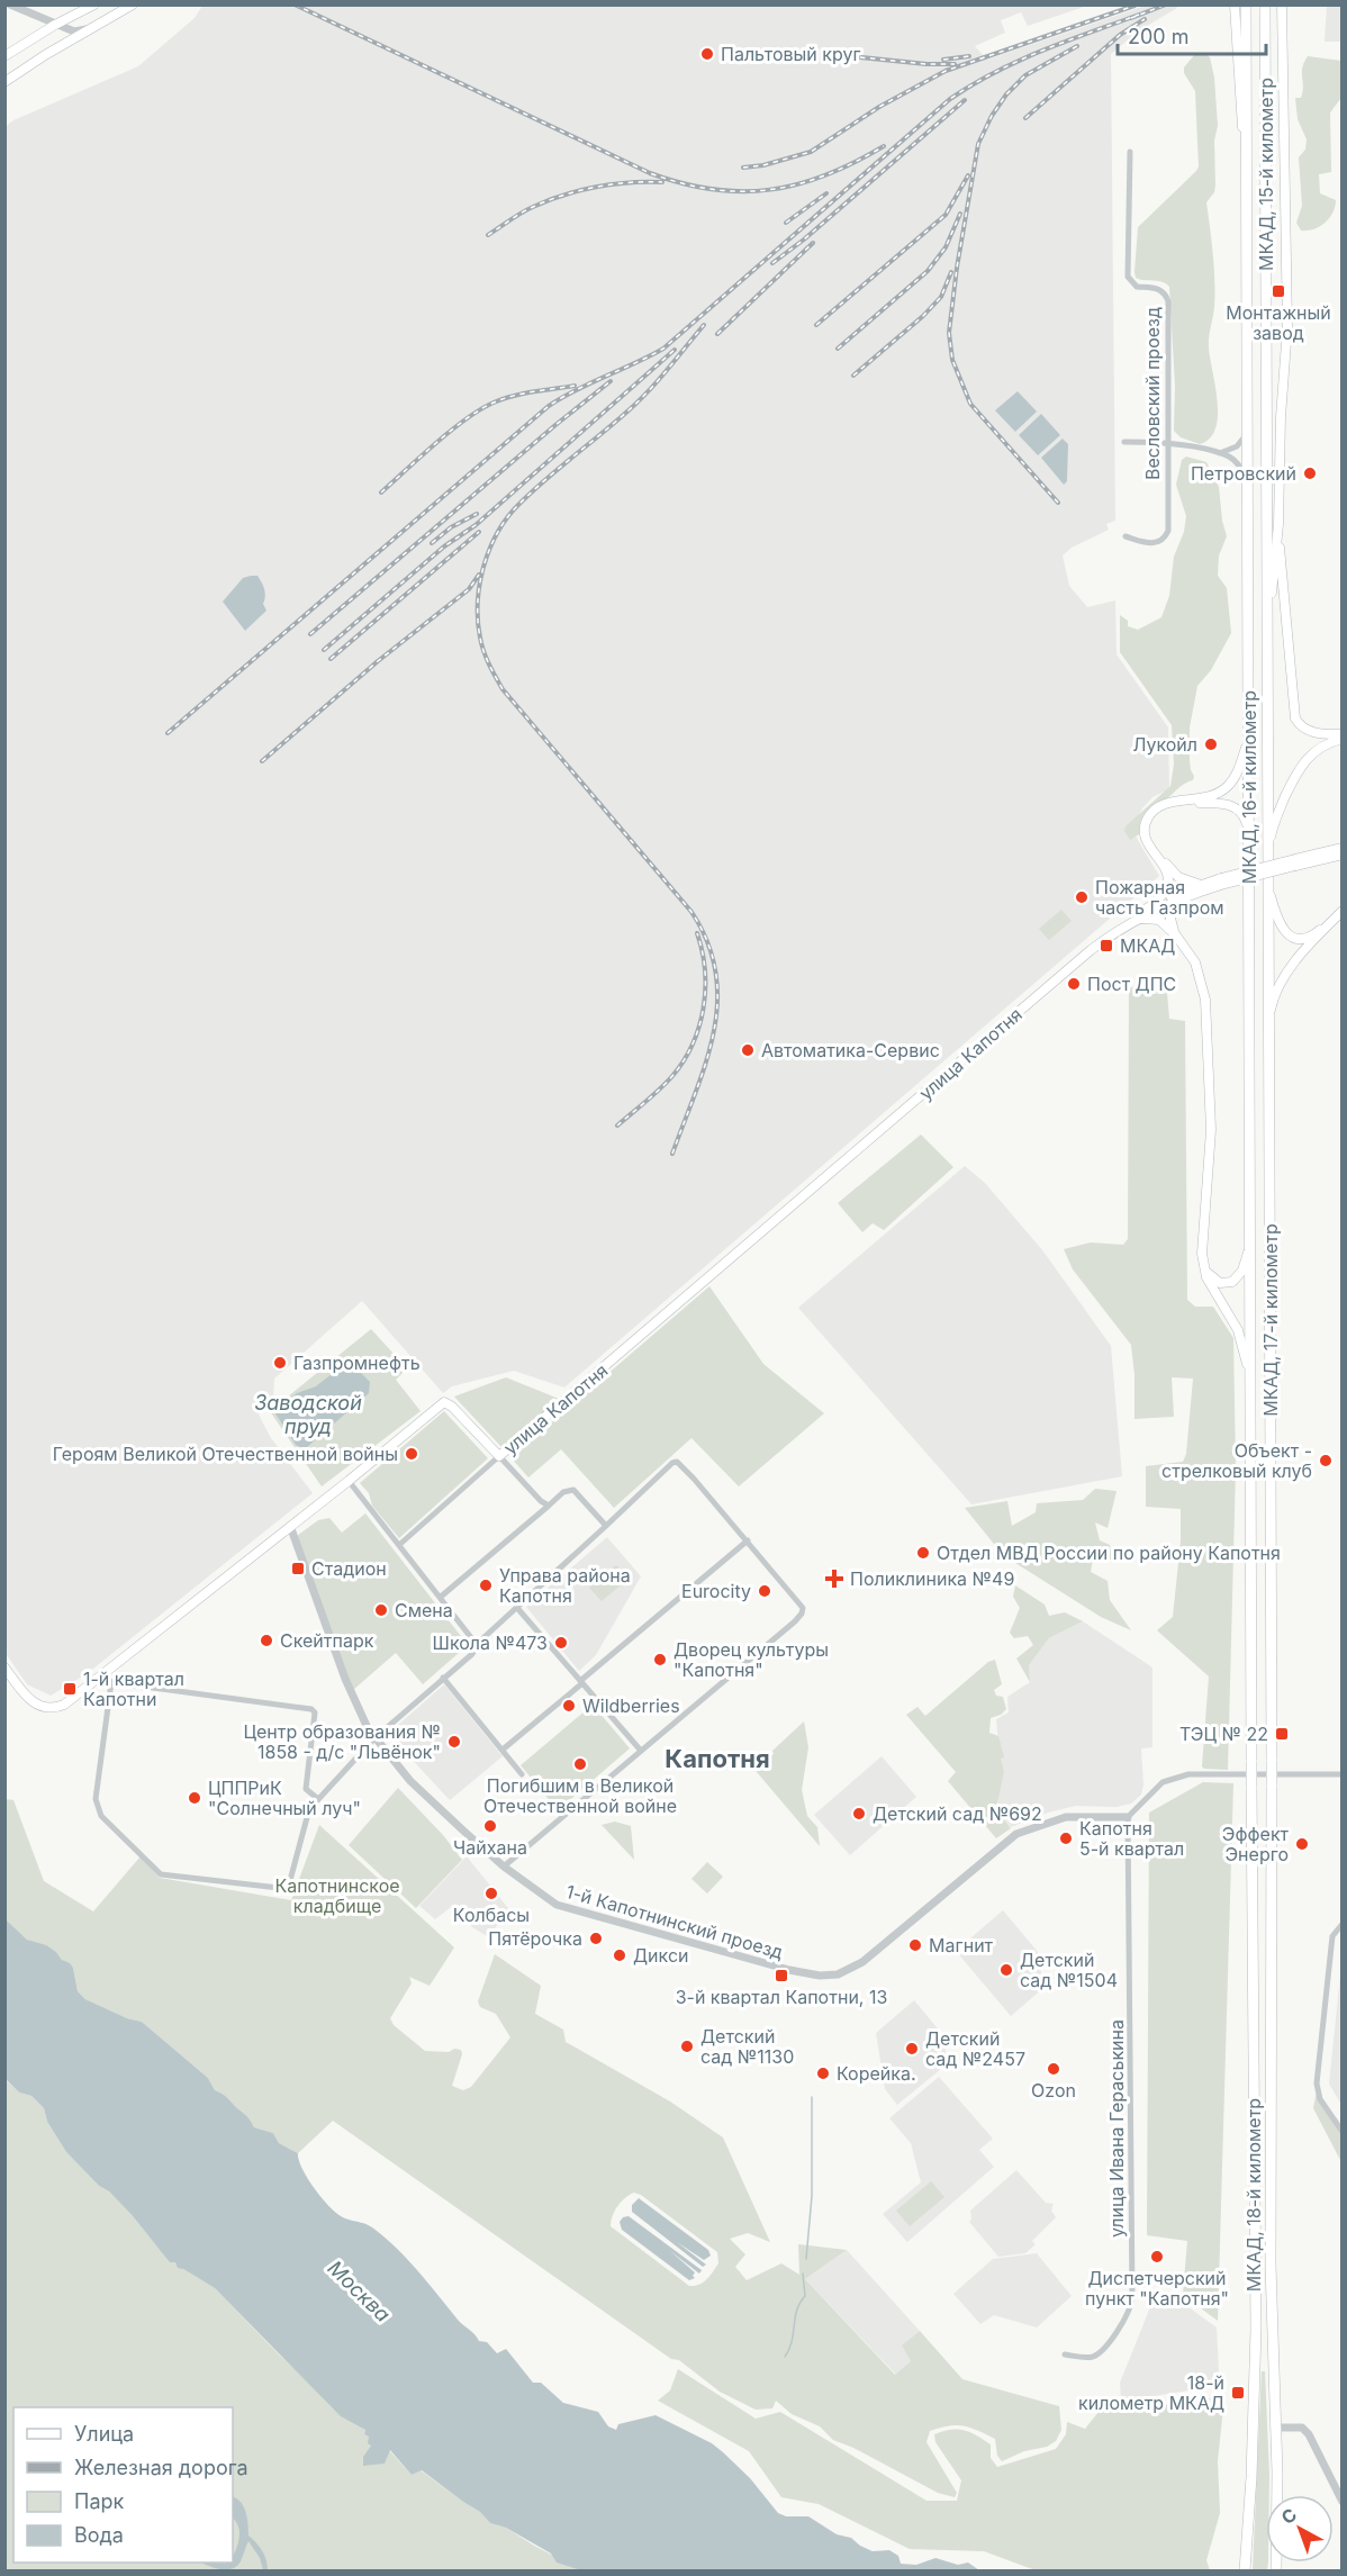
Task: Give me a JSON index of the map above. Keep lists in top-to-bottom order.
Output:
{
  "streets": {
    "highway": [
      "МКАД, 15-й километр",
      "МКАД, 16-й километр",
      "МКАД, 17-й километр",
      "МКАД, 18-й километр"
    ],
    "main road": ["улица Капотня"],
    "street": ["Весловский проезд", "1-й Капотнинский проезд", "улица Ивана Гераськина"]
  },
  "crossings": [
    ["МКАД, 15-й километр", "МКАД, 16-й километр"],
    ["МКАД, 16-й километр", "МКАД, 17-й километр"],
    ["улица Капотня", "1-й Капотнинский проезд"],
    ["МКАД, 17-й километр", "МКАД, 18-й километр"],
    ["1-й Капотнинский проезд", "улица Ивана Гераськина"]
  ],
  "districts": ["Капотня"],
  "water": ["Заводской пруд", "Москва"],
  "parks": ["Капотнинское кладбище"],
  "places": {
    "other": [
      "Пальтовый круг",
      "Петровский",
      "Лукойл",
      "Пожарная часть Газпром",
      "Пост ДПС",
      "Автоматика-Сервис",
      "Газпромнефть",
      "Героям Великой Отечественной войны",
      "Объект - стрелковый клуб",
      "Отдел МВД России по району Капотня",
      "Управа района Капотня",
      "Eurocity",
      "Смена",
      "Скейтпарк",
      "Школа №473",
      "Дворец культуры \"Капотня\"",
      "Wildberries",
      "Центр образования № 1858 - д/с \"Львёнок\"",
      "Погибшим в Великой Отечественной войне",
      "ЦППРиК \"Солнечный луч\"",
      "Детский сад №692",
      "Чайхана",
      "Капотня 5-й квартал",
      "Эффект Энерго",
      "Колбасы",
      "Пятёрочка",
      "Магнит",
      "Дикси",
      "Детский сад №1504",
      "Детский сад №1130",
      "Детский сад №2457",
      "Ozon",
      "Корейка.",
      "Диспетчерский пункт \"Капотня\""
    ],
    "transit": [
      "Монтажный завод",
      "МКАД",
      "Стадион",
      "1-й квартал Капотни",
      "ТЭЦ № 22",
      "3-й квартал Капотни, 13",
      "18-й километр МКАД"
    ],
    "health": ["Поликлиника №49"]
  },
  "legend": [
    "Улица",
    "Железная дорога",
    "Парк",
    "Вода"
  ],
  "scale_bar": "200 m",
  "north": "top left"
}
